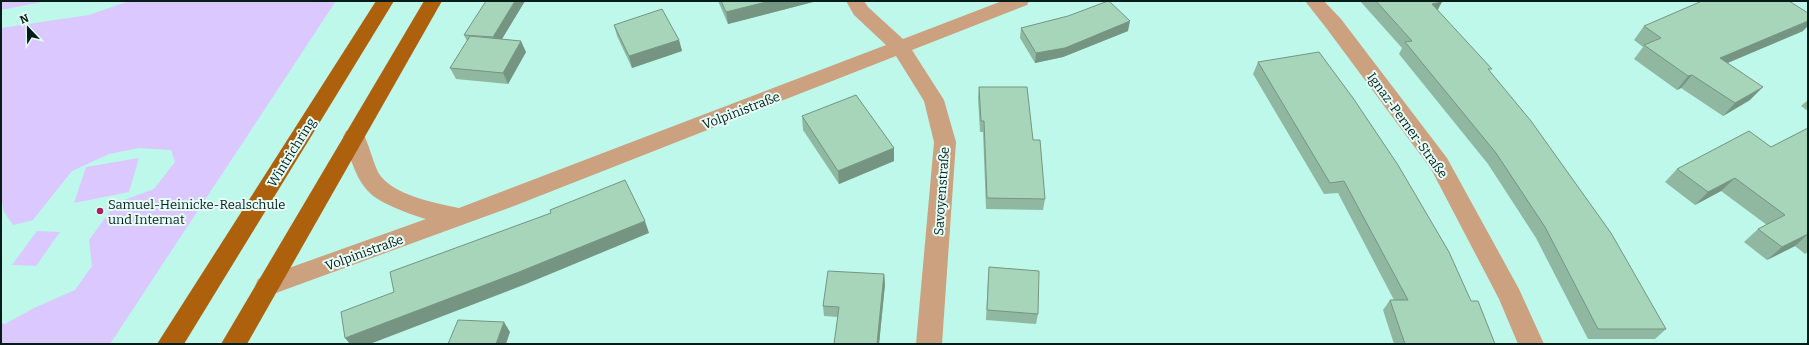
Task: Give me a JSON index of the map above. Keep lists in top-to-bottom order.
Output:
{
  "streets": {
    "main road": ["Wintrichring"],
    "street": ["Volpinistraße", "Ignaz-Perner-Straße", "Savoyenstraße"]
  },
  "crossings": [
    ["Volpinistraße", "Savoyenstraße"]
  ],
  "places": ["Samuel-Heinicke-Realschule und Internat"],
  "north": "top"
}
